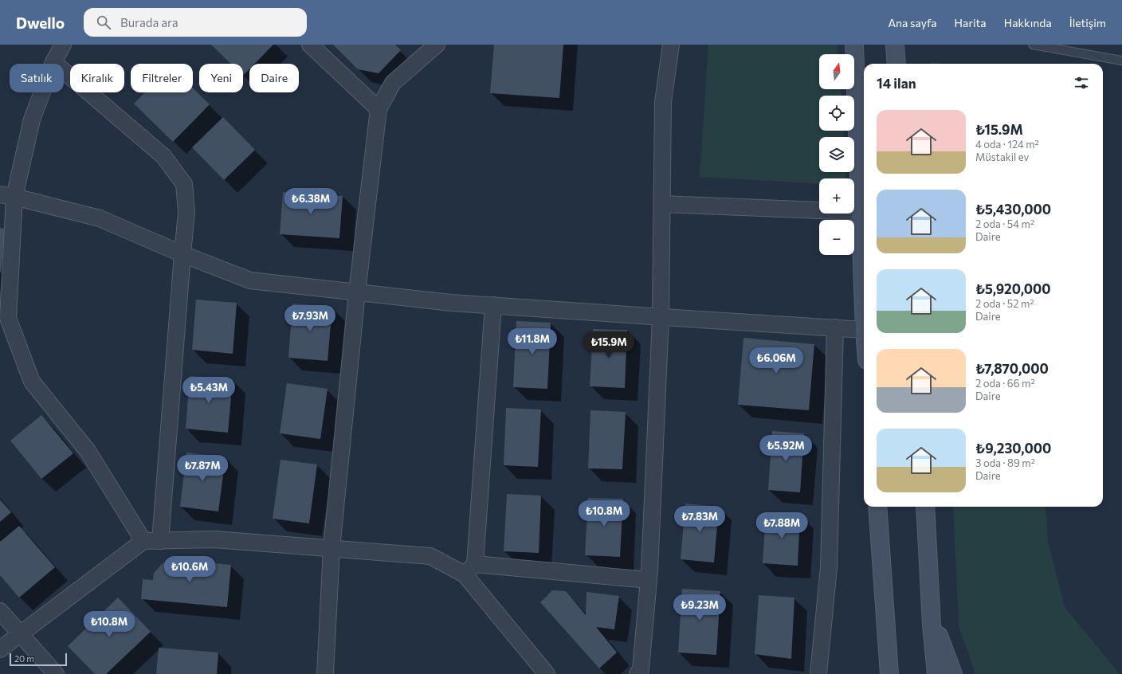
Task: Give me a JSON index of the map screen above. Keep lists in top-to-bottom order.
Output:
{
  "scale_bar": "20 m",
  "north": "top",
  "page": {
    "header": "Dwello",
    "search": "Burada ara",
    "nav": [
      "Ana sayfa",
      "Harita",
      "Hakkında",
      "İletişim"
    ],
    "map_buttons": ["+", "−"],
    "chip": [
      "Satılık",
      "Kiralık",
      "Filtreler",
      "Yeni",
      "Daire"
    ],
    "heading": "14 ilan",
    "list": [
      {
        "name": "₺15.9M",
        "note": "4 oda · 124 m² · Müstakil ev"
      },
      {
        "name": "₺5,430,000",
        "note": "2 oda · 54 m² · Daire"
      },
      {
        "name": "₺5,920,000",
        "note": "2 oda · 52 m² · Daire"
      },
      {
        "name": "₺7,870,000",
        "note": "2 oda · 66 m² · Daire"
      },
      {
        "name": "₺9,230,000",
        "note": "3 oda · 89 m² · Daire"
      }
    ],
    "price": [
      "₺6.38M",
      "₺7.93M",
      "₺11.8M",
      "₺15.9M",
      "₺6.06M",
      "₺5.43M",
      "₺5.92M",
      "₺7.87M",
      "₺10.8M",
      "₺7.83M",
      "₺7.88M",
      "₺10.6M",
      "₺9.23M",
      "₺10.8M"
    ],
    "scale": "20 m"
  }
}
